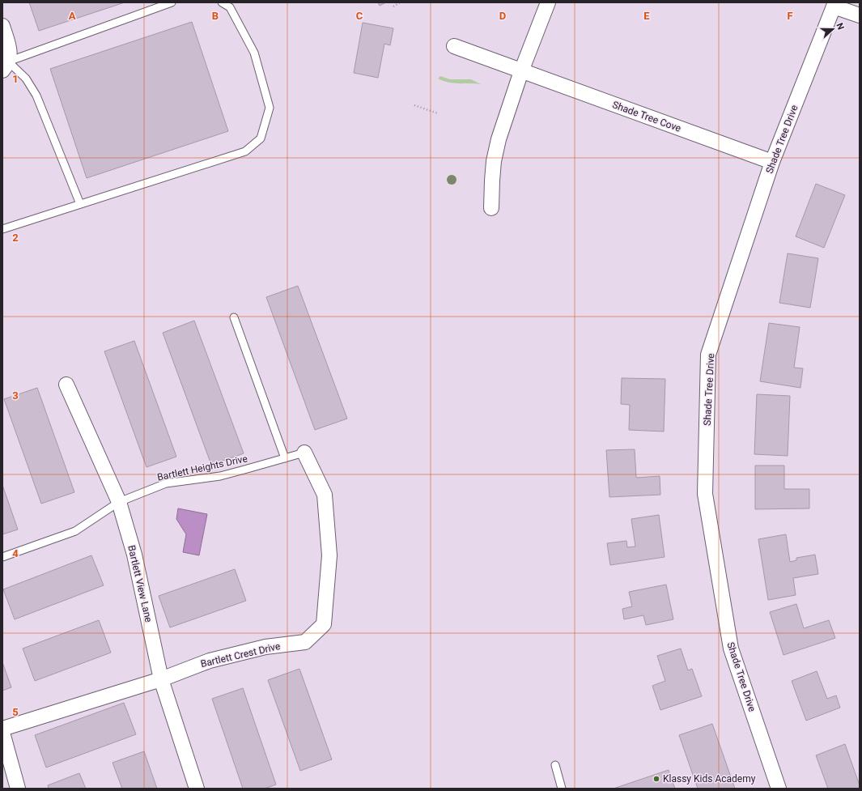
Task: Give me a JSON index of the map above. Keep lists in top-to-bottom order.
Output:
{
  "streets": {
    "street": [
      "Shade Tree Cove",
      "Shade Tree Drive",
      "Bartlett View Lane",
      "Bartlett Crest Drive"
    ],
    "lane": ["Bartlett Heights Drive"]
  },
  "crossings": [
    ["Shade Tree Cove", "Shade Tree Drive"],
    ["Bartlett Heights Drive", "Bartlett View Lane"],
    ["Bartlett Heights Drive", "Bartlett Crest Drive"],
    ["Bartlett View Lane", "Bartlett Crest Drive"]
  ],
  "places": ["Klassy Kids Academy"],
  "north": "right",
  "grid": {
    "columns": [
      "A",
      "B",
      "C",
      "D",
      "E",
      "F"
    ],
    "rows": [
      "1",
      "2",
      "3",
      "4",
      "5"
    ]
  }
}
